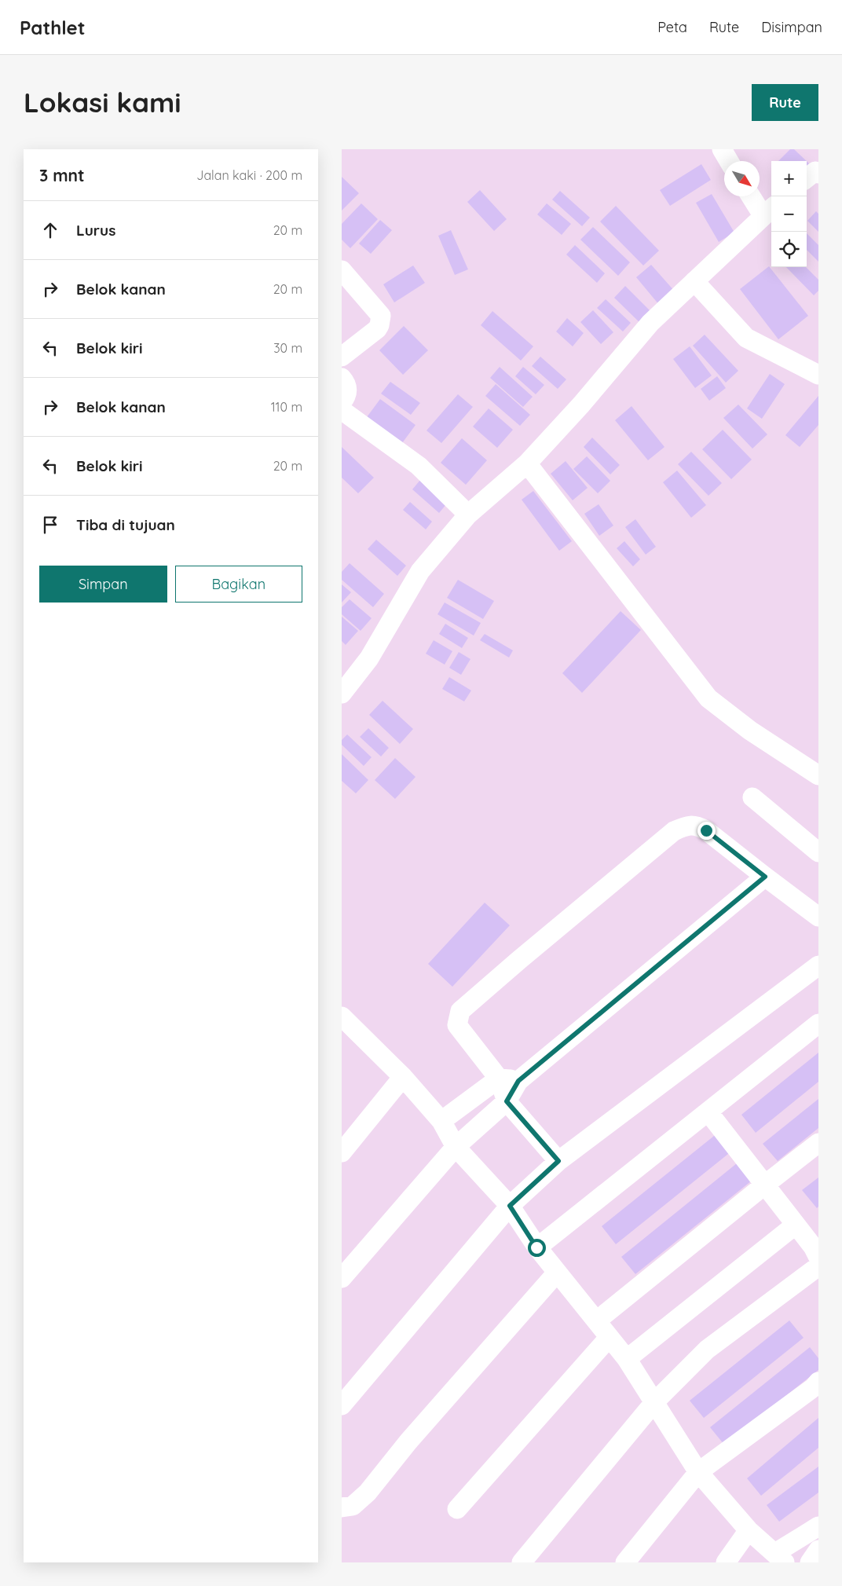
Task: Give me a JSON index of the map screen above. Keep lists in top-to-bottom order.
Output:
{
  "north": "bottom right",
  "page": {
    "header": "Pathlet",
    "nav": ["Peta", "Rute", "Disimpan"],
    "buttons": [
      "Rute",
      ["Simpan", "Bagikan"]
    ],
    "title": "Lokasi kami",
    "heading": ["3 mnt", "Jalan kaki · 200 m"],
    "map_buttons": ["+", "−"],
    "list": [
      ["Lurus", "20 m"],
      ["Belok kanan", "20 m"],
      ["Belok kiri", "30 m"],
      ["Belok kanan", "110 m"],
      ["Belok kiri", "20 m"],
      "Tiba di tujuan"
    ]
  }
}
